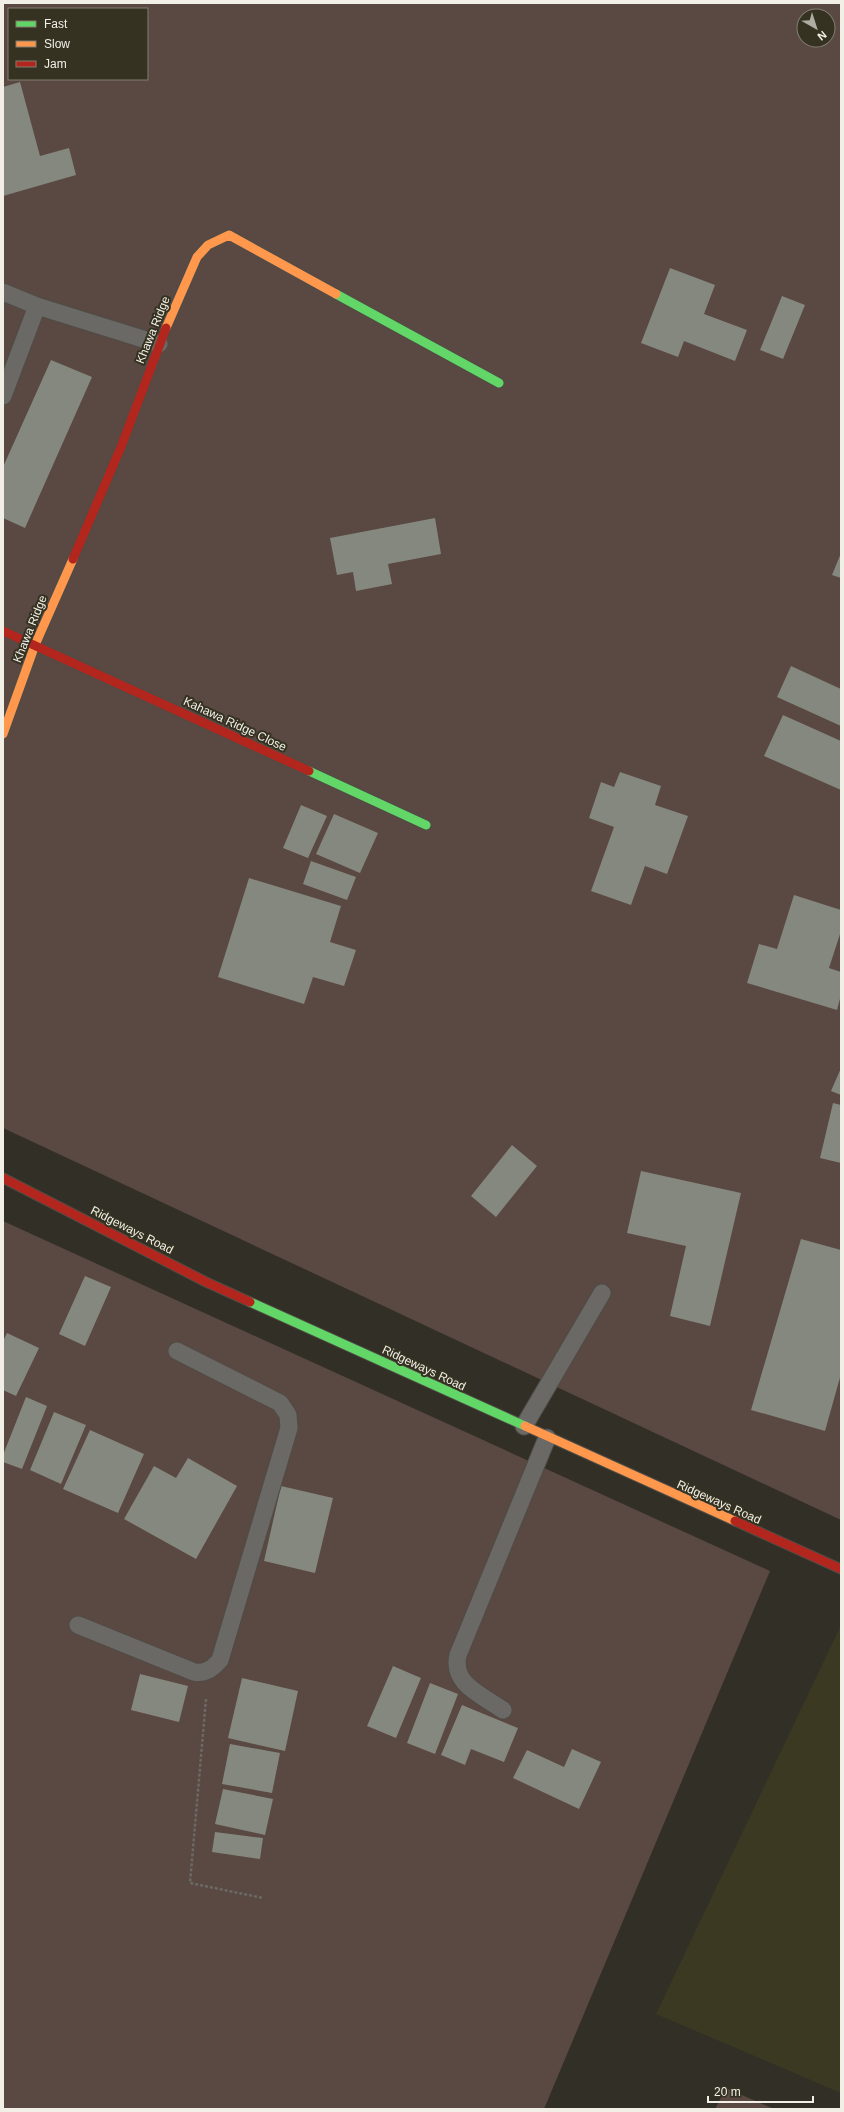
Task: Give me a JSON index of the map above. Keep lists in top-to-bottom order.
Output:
{
  "streets": {
    "street": ["Khawa Ridge", "Kahawa Ridge Close", "Ridgeways Road"]
  },
  "crossings": [
    ["Khawa Ridge", "Kahawa Ridge Close"]
  ],
  "legend": ["Fast", "Slow", "Jam"],
  "scale_bar": "20 m",
  "north": "bottom right"
}
